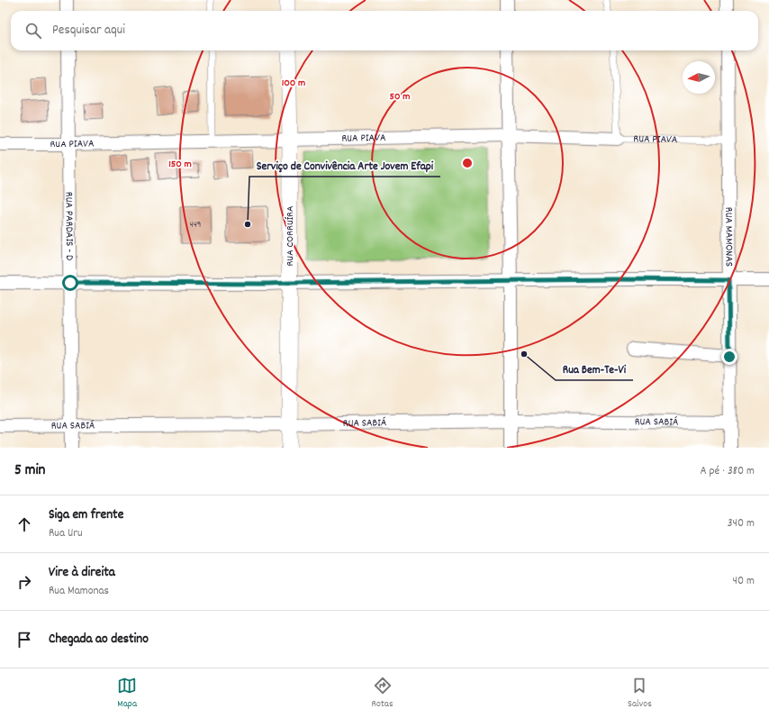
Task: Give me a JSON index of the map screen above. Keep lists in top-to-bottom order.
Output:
{
  "streets": {
    "street": [
      "RUA PIAVA",
      "RUA PARDAIS - D",
      "RUA CORRUÍRA",
      "RUA MAMONAS",
      "RUA SABIÁ"
    ]
  },
  "crossings": [
    ["RUA PIAVA", "RUA PARDAIS - D"],
    ["RUA PIAVA", "RUA CORRUÍRA"],
    ["RUA PIAVA", "RUA MAMONAS"],
    ["RUA PARDAIS - D", "RUA SABIÁ"],
    ["RUA CORRUÍRA", "RUA SABIÁ"],
    ["RUA MAMONAS", "RUA SABIÁ"]
  ],
  "places": ["Serviço de Convivência Arte Jovem Efapi", "Rua Bem-Te-Vi"],
  "house_numbers": ["449"],
  "north": "left",
  "page": {
    "search": "Pesquisar aqui",
    "heading": ["5 min", "A pé · 380 m"],
    "list": [
      ["Siga em frente", "Rua Uru", "340 m"],
      ["Vire à direita", "Rua Mamonas", "40 m"],
      "Chegada ao destino"
    ],
    "nav": ["Mapa", "Rotas", "Salvos"]
  },
  "rings": ["100 m", "50 m", "150 m"]
}
